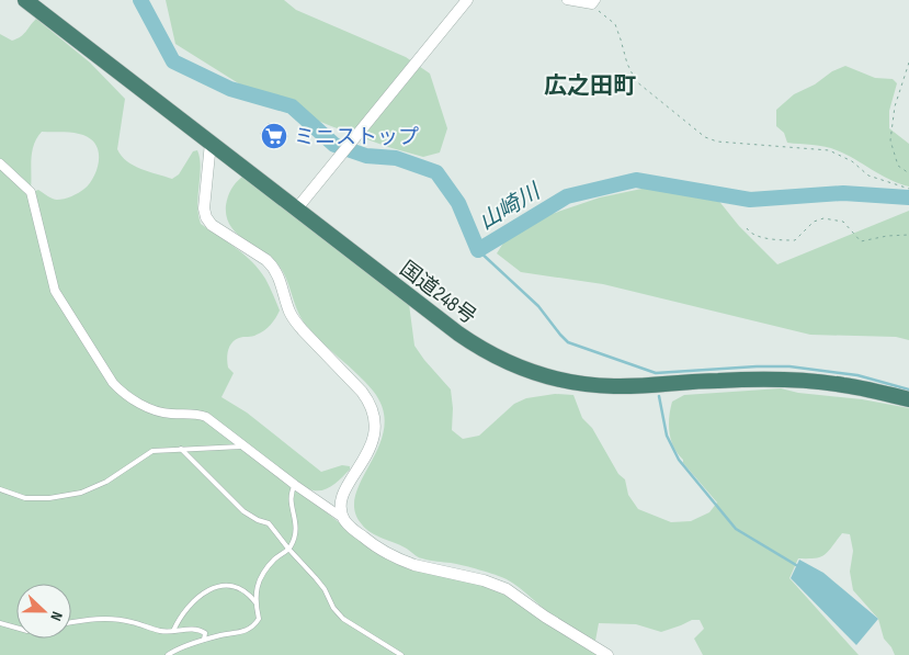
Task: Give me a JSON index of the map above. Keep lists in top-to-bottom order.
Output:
{
  "streets": {
    "highway": ["国道248号"]
  },
  "districts": ["広之田町"],
  "water": ["山崎川"],
  "places": {
    "supermarket": ["ミニストップ"]
  },
  "north": "right"
}
